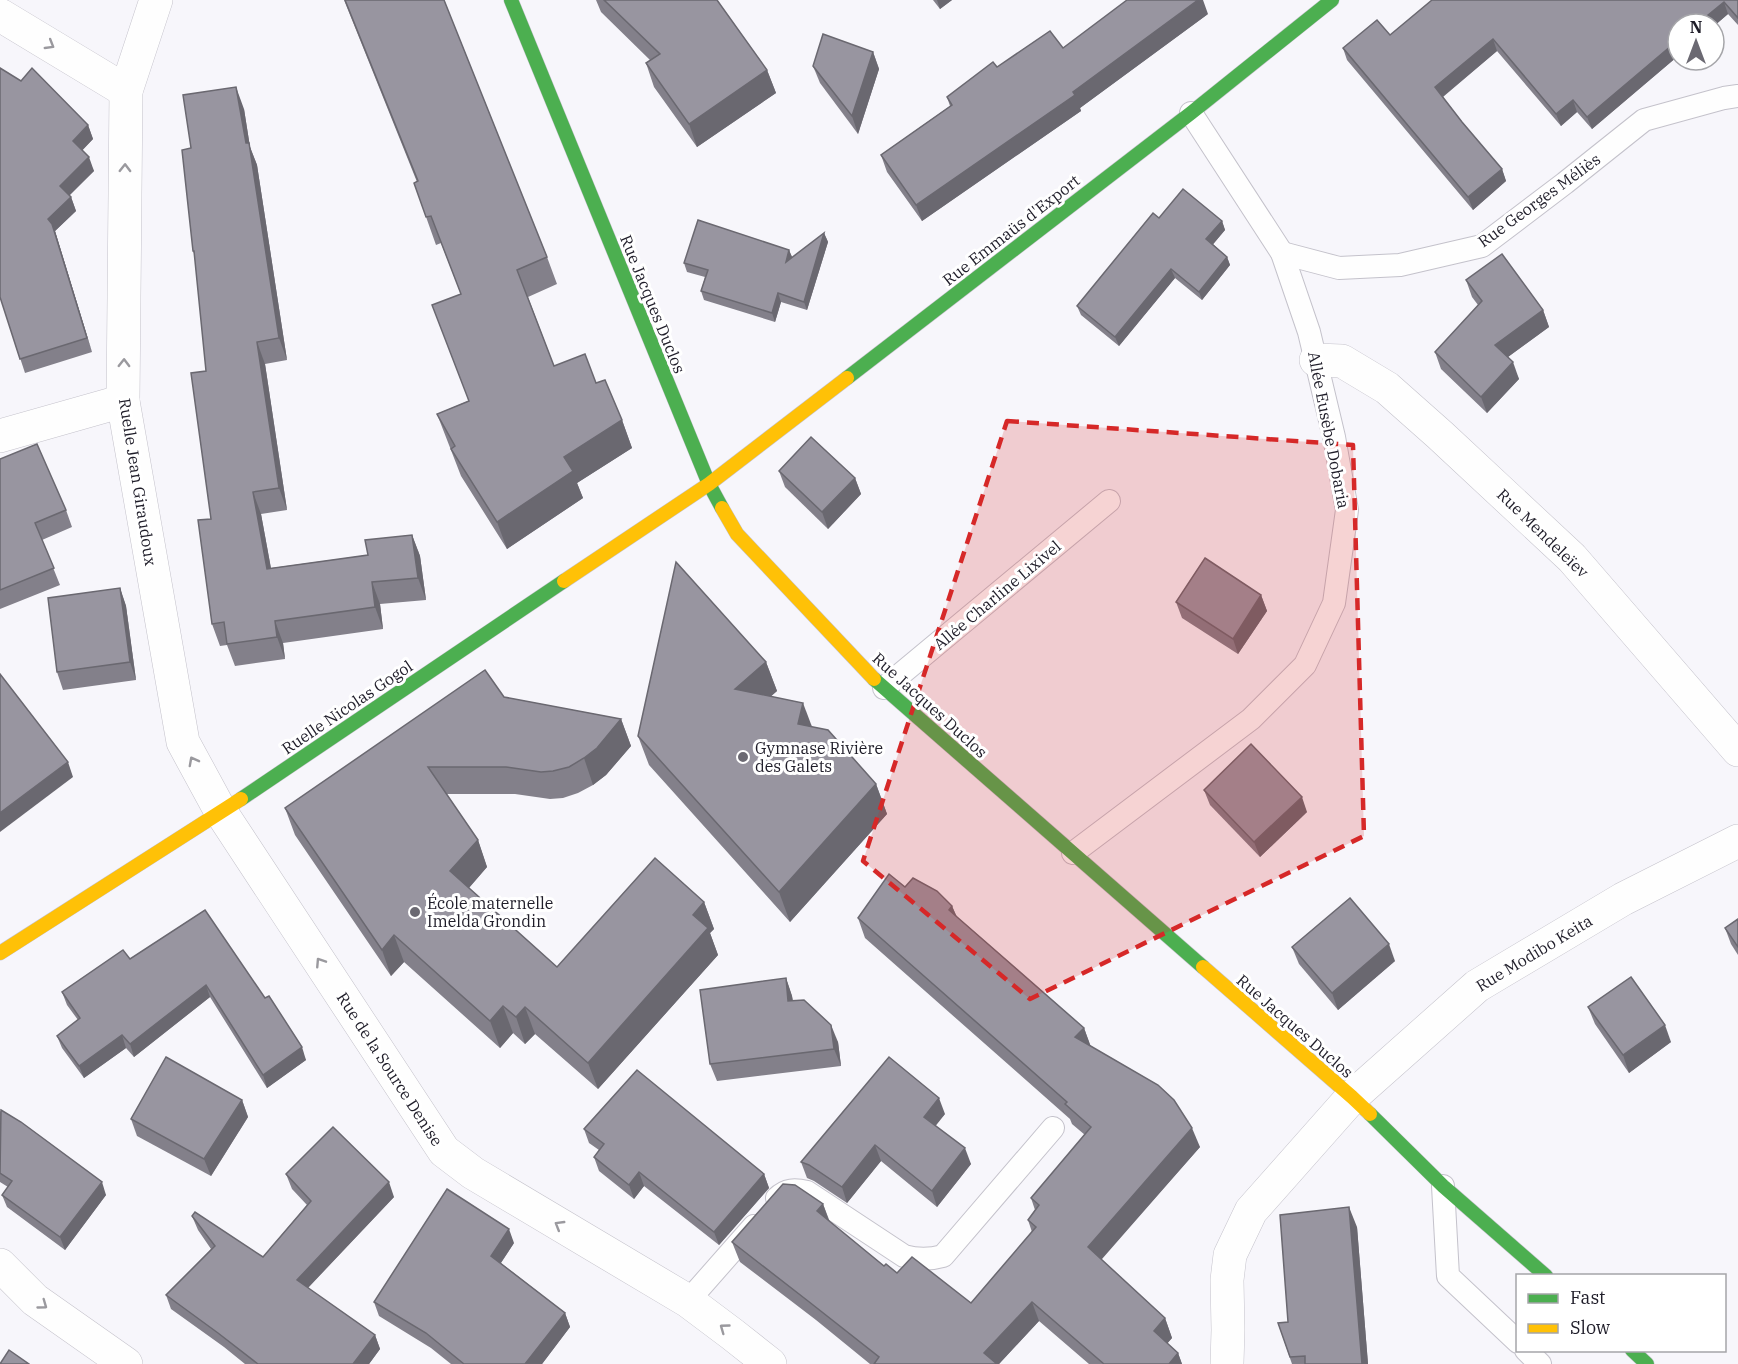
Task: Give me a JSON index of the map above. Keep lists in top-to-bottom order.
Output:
{
  "streets": {
    "street": [
      "Rue Emmaüs d'Export",
      "Rue Jacques Duclos",
      "Ruelle Jean Giraudoux",
      "Rue Mendeleïev",
      "Ruelle Nicolas Gogol",
      "Rue Modibo Keita",
      "Rue de la Source Denise"
    ],
    "lane": ["Rue Georges Méliès", "Allée Eusèbe Dobaria", "Allée Charline Lixivel"]
  },
  "crossings": [
    ["Rue Georges Méliès", "Allée Eusèbe Dobaria"],
    ["Rue Emmaüs d'Export", "Rue Jacques Duclos"],
    ["Rue Emmaüs d'Export", "Ruelle Nicolas Gogol"],
    ["Rue Jacques Duclos", "Allée Eusèbe Dobaria"],
    ["Rue Jacques Duclos", "Allée Charline Lixivel"],
    ["Rue Jacques Duclos", "Ruelle Nicolas Gogol"],
    ["Rue Jacques Duclos", "Rue Modibo Keita"],
    ["Allée Eusèbe Dobaria", "Rue Mendeleïev"],
    ["Ruelle Jean Giraudoux", "Ruelle Nicolas Gogol"],
    ["Ruelle Jean Giraudoux", "Rue de la Source Denise"],
    ["Ruelle Nicolas Gogol", "Rue de la Source Denise"]
  ],
  "one_way": ["Ruelle Jean Giraudoux", "Rue de la Source Denise"],
  "places": ["Gymnase Rivière des Galets", "École maternelle Imelda Grondin"],
  "legend": ["Fast", "Slow"],
  "north": "top"
}
